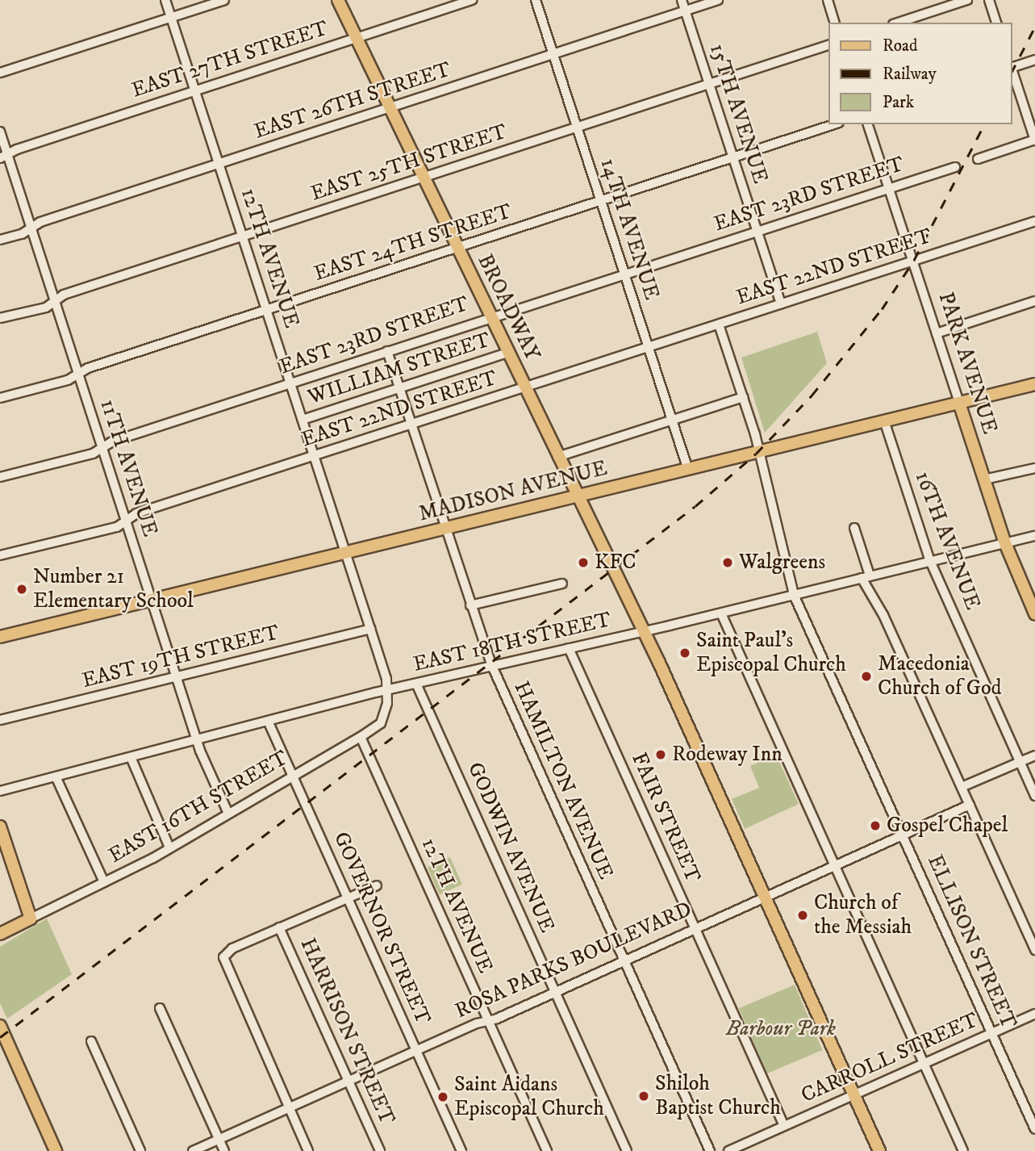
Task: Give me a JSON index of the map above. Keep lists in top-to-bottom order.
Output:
{
  "streets": {
    "main road": [
      "BROADWAY",
      "PARK AVENUE",
      "MADISON AVENUE",
      "EAST 16TH STREET"
    ],
    "street": [
      "EAST 27TH STREET",
      "EAST 26TH STREET",
      "15TH AVENUE",
      "EAST 25TH STREET",
      "EAST 23RD STREET",
      "14TH AVENUE",
      "EAST 24TH STREET",
      "12TH AVENUE",
      "EAST 22ND STREET",
      "WILLIAM STREET",
      "11TH AVENUE",
      "16TH AVENUE",
      "EAST 18TH STREET",
      "EAST 19TH STREET",
      "HAMILTON AVENUE",
      "FAIR STREET",
      "GODWIN AVENUE",
      "GOVERNOR STREET",
      "ELLISON STREET",
      "ROSA PARKS BOULEVARD",
      "HARRISON STREET",
      "CARROLL STREET"
    ]
  },
  "crossings": [
    ["EAST 27TH STREET", "12TH AVENUE"],
    ["EAST 27TH STREET", "BROADWAY"],
    ["EAST 27TH STREET", "11TH AVENUE"],
    ["EAST 26TH STREET", "15TH AVENUE"],
    ["EAST 26TH STREET", "14TH AVENUE"],
    ["EAST 26TH STREET", "12TH AVENUE"],
    ["EAST 26TH STREET", "BROADWAY"],
    ["EAST 26TH STREET", "11TH AVENUE"],
    ["15TH AVENUE", "EAST 25TH STREET"],
    ["15TH AVENUE", "EAST 23RD STREET"],
    ["15TH AVENUE", "EAST 24TH STREET"],
    ["15TH AVENUE", "EAST 22ND STREET"],
    ["EAST 25TH STREET", "14TH AVENUE"],
    ["EAST 25TH STREET", "12TH AVENUE"],
    ["EAST 25TH STREET", "BROADWAY"],
    ["EAST 25TH STREET", "11TH AVENUE"],
    ["EAST 23RD STREET", "14TH AVENUE"],
    ["EAST 23RD STREET", "12TH AVENUE"],
    ["EAST 23RD STREET", "BROADWAY"],
    ["EAST 23RD STREET", "PARK AVENUE"],
    ["EAST 23RD STREET", "11TH AVENUE"],
    ["EAST 23RD STREET", "HAMILTON AVENUE"],
    ["14TH AVENUE", "EAST 24TH STREET"],
    ["14TH AVENUE", "EAST 22ND STREET"],
    ["14TH AVENUE", "MADISON AVENUE"],
    ["EAST 24TH STREET", "12TH AVENUE"],
    ["EAST 24TH STREET", "BROADWAY"],
    ["EAST 24TH STREET", "11TH AVENUE"],
    ["12TH AVENUE", "EAST 22ND STREET"],
    ["12TH AVENUE", "WILLIAM STREET"],
    ["12TH AVENUE", "MADISON AVENUE"],
    ["12TH AVENUE", "EAST 18TH STREET"],
    ["12TH AVENUE", "EAST 19TH STREET"],
    ["12TH AVENUE", "EAST 16TH STREET"],
    ["12TH AVENUE", "ROSA PARKS BOULEVARD"],
    ["EAST 22ND STREET", "BROADWAY"],
    ["EAST 22ND STREET", "PARK AVENUE"],
    ["EAST 22ND STREET", "11TH AVENUE"],
    ["EAST 22ND STREET", "HAMILTON AVENUE"],
    ["EAST 22ND STREET", "ELLISON STREET"],
    ["BROADWAY", "WILLIAM STREET"],
    ["BROADWAY", "MADISON AVENUE"],
    ["BROADWAY", "EAST 18TH STREET"],
    ["BROADWAY", "ROSA PARKS BOULEVARD"],
    ["BROADWAY", "CARROLL STREET"],
    ["PARK AVENUE", "MADISON AVENUE"],
    ["PARK AVENUE", "EAST 18TH STREET"],
    ["WILLIAM STREET", "HAMILTON AVENUE"],
    ["11TH AVENUE", "MADISON AVENUE"],
    ["11TH AVENUE", "EAST 18TH STREET"],
    ["11TH AVENUE", "EAST 19TH STREET"],
    ["11TH AVENUE", "EAST 16TH STREET"],
    ["MADISON AVENUE", "16TH AVENUE"],
    ["MADISON AVENUE", "HAMILTON AVENUE"],
    ["MADISON AVENUE", "ELLISON STREET"],
    ["16TH AVENUE", "EAST 18TH STREET"],
    ["EAST 18TH STREET", "HAMILTON AVENUE"],
    ["EAST 18TH STREET", "EAST 16TH STREET"],
    ["EAST 18TH STREET", "FAIR STREET"],
    ["EAST 18TH STREET", "GODWIN AVENUE"],
    ["EAST 18TH STREET", "GOVERNOR STREET"],
    ["EAST 18TH STREET", "ELLISON STREET"],
    ["HAMILTON AVENUE", "ROSA PARKS BOULEVARD"],
    ["EAST 16TH STREET", "GOVERNOR STREET"],
    ["FAIR STREET", "ROSA PARKS BOULEVARD"],
    ["FAIR STREET", "CARROLL STREET"],
    ["GODWIN AVENUE", "ROSA PARKS BOULEVARD"],
    ["GOVERNOR STREET", "ROSA PARKS BOULEVARD"],
    ["ELLISON STREET", "ROSA PARKS BOULEVARD"],
    ["ELLISON STREET", "CARROLL STREET"],
    ["ROSA PARKS BOULEVARD", "HARRISON STREET"]
  ],
  "parks": ["Barbour Park"],
  "places": [
    "KFC",
    "Walgreens",
    "Number 21 Elementary School",
    "Saint Paul's Episcopal Church",
    "Macedonia Church of God",
    "Rodeway Inn",
    "Gospel Chapel",
    "Church of the Messiah",
    "Shiloh Baptist Church",
    "Saint Aidans Episcopal Church"
  ],
  "legend": ["Road", "Railway", "Park"]
}
